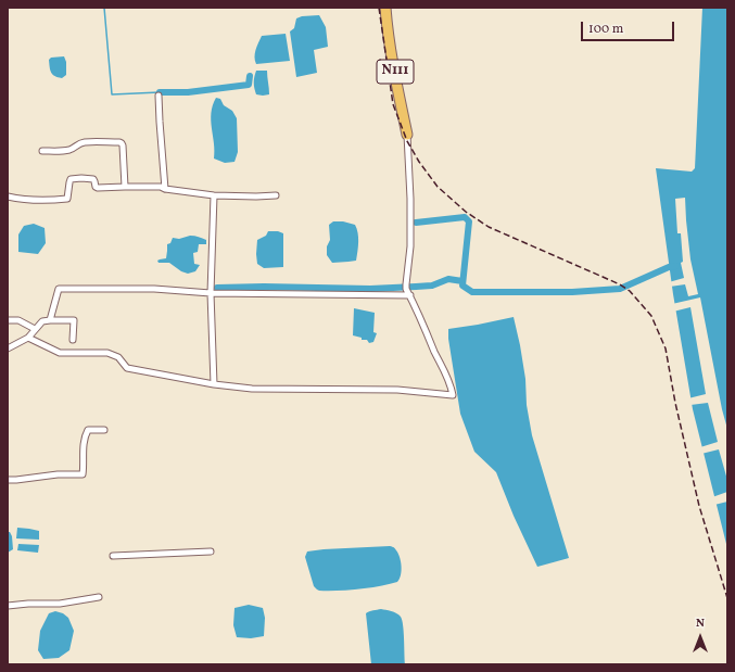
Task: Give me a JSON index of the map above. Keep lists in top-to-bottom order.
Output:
{
  "streets": {
    "highway": ["N111"]
  },
  "scale_bar": "100 m",
  "north": "top"
}
